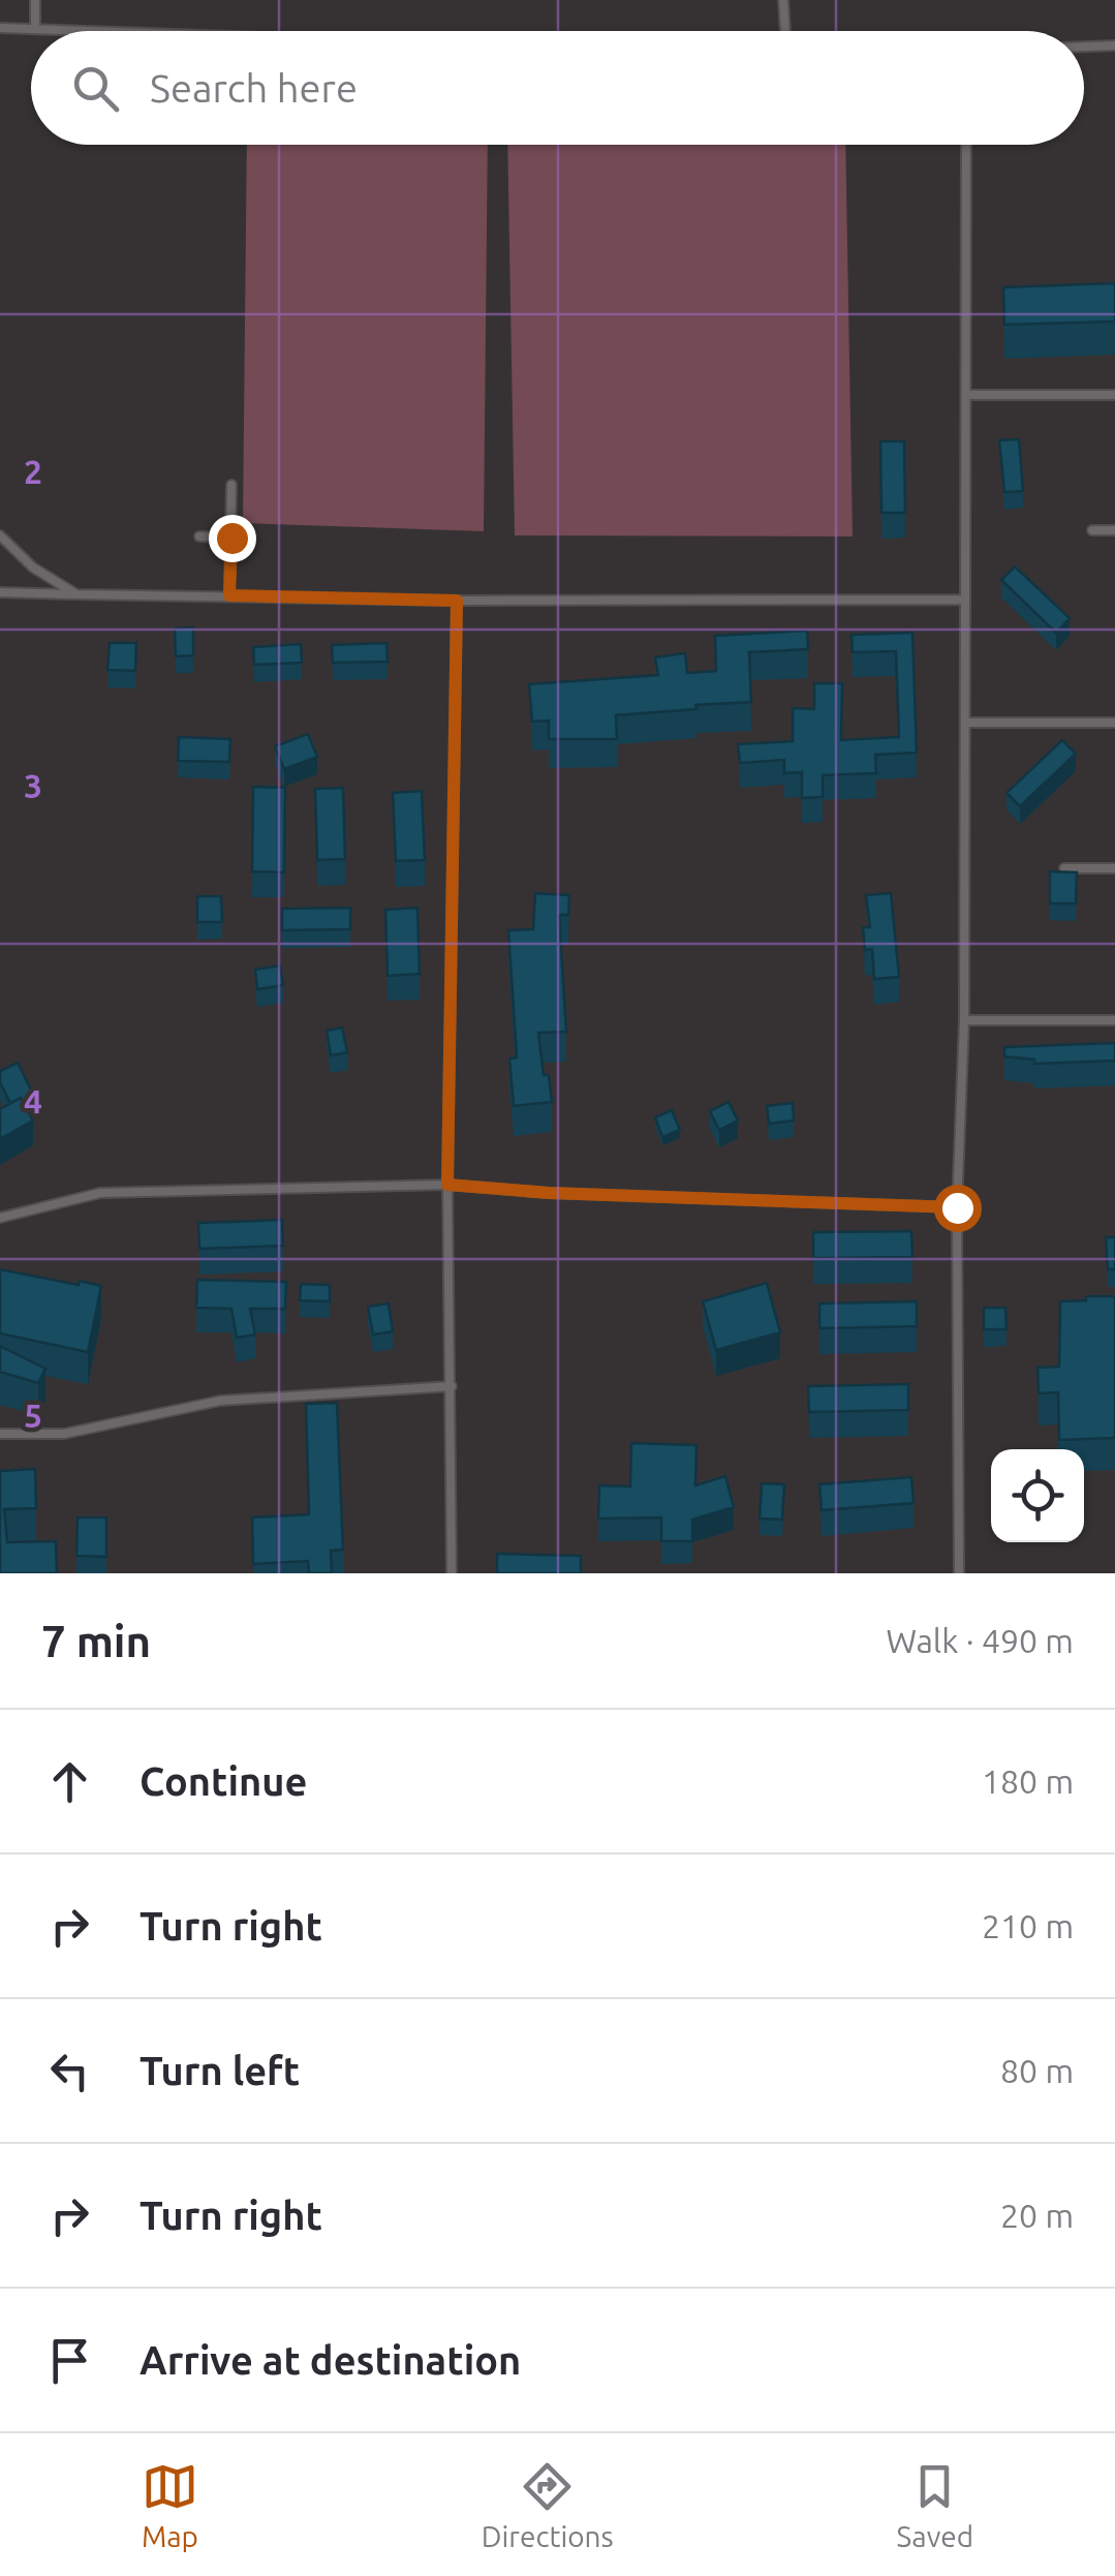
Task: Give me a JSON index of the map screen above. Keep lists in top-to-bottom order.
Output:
{
  "page": {
    "search": "Search here",
    "heading": ["7 min", "Walk · 490 m"],
    "list": [
      ["Continue", "180 m"],
      ["Turn right", "210 m"],
      ["Turn left", "80 m"],
      ["Turn right", "20 m"],
      "Arrive at destination"
    ],
    "nav": ["Map", "Directions", "Saved"]
  },
  "grid": {
    "rows": [
      "2",
      "3",
      "4",
      "5"
    ]
  }
}
